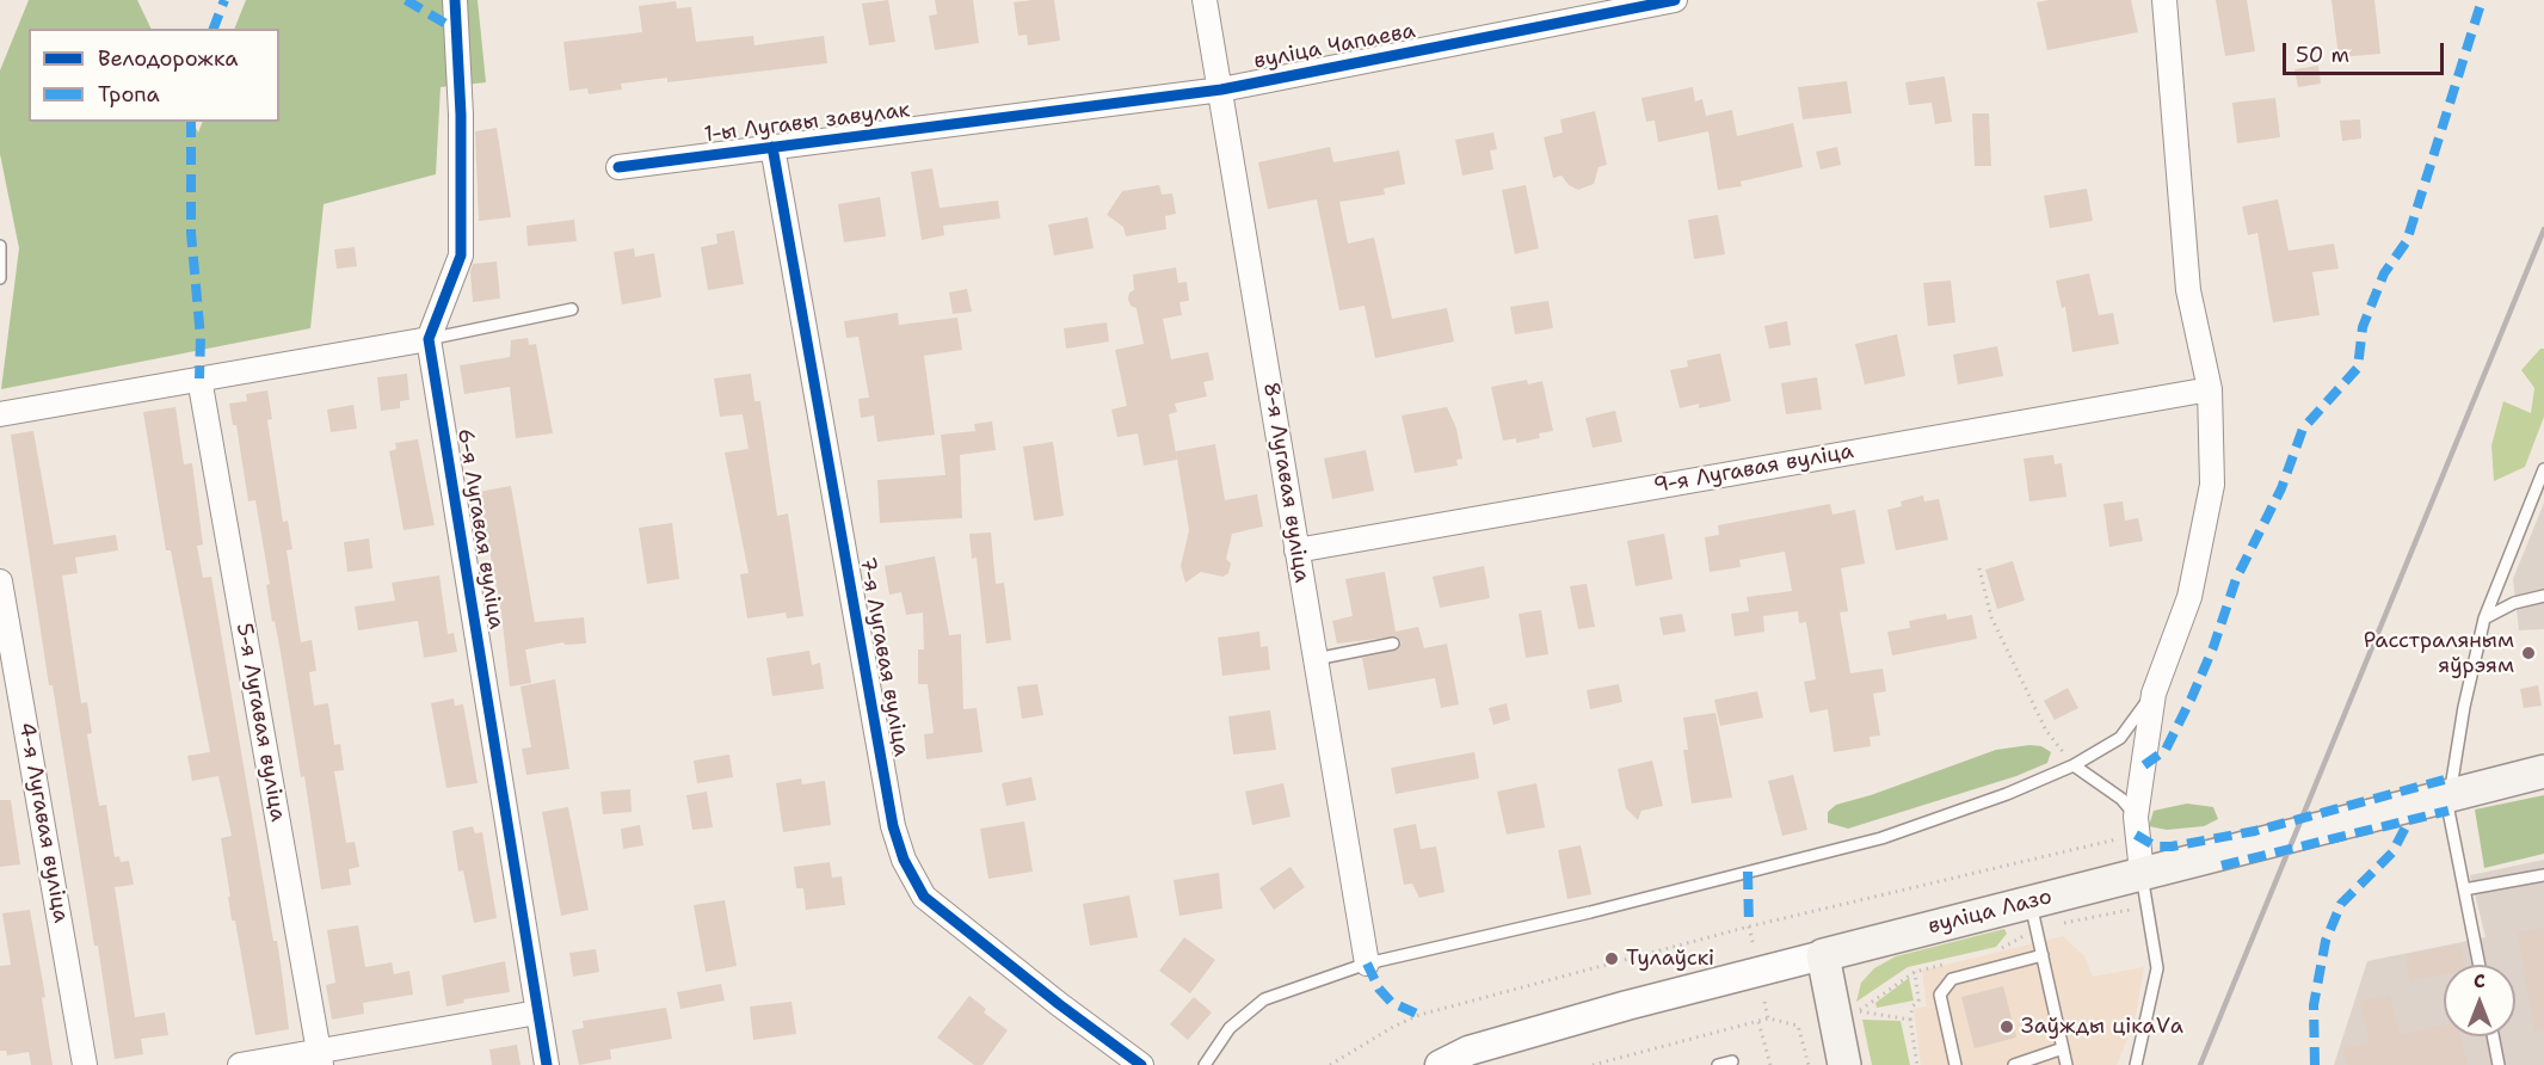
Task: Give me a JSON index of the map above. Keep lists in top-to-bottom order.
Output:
{
  "streets": {
    "main road": ["вуліца Лазо"],
    "street": [
      "вуліца Чапаева",
      "1-ы Лугавы завулак",
      "9-я Лугавая вуліца",
      "8-я Лугавая вуліца",
      "6-я Лугавая вуліца",
      "7-я Лугавая вуліца",
      "5-я Лугавая вуліца",
      "4-я Лугавая вуліца"
    ]
  },
  "crossings": [
    ["вуліца Чапаева", "1-ы Лугавы завулак"],
    ["вуліца Чапаева", "8-я Лугавая вуліца"],
    ["1-ы Лугавы завулак", "7-я Лугавая вуліца"],
    ["9-я Лугавая вуліца", "8-я Лугавая вуліца"]
  ],
  "places": ["Расстраляным яўрэям", "Тулаўскі", "Заўжды цікаVа"],
  "legend": ["Велодорожка", "Тропа"],
  "scale_bar": "50 m",
  "north": "top"
}
